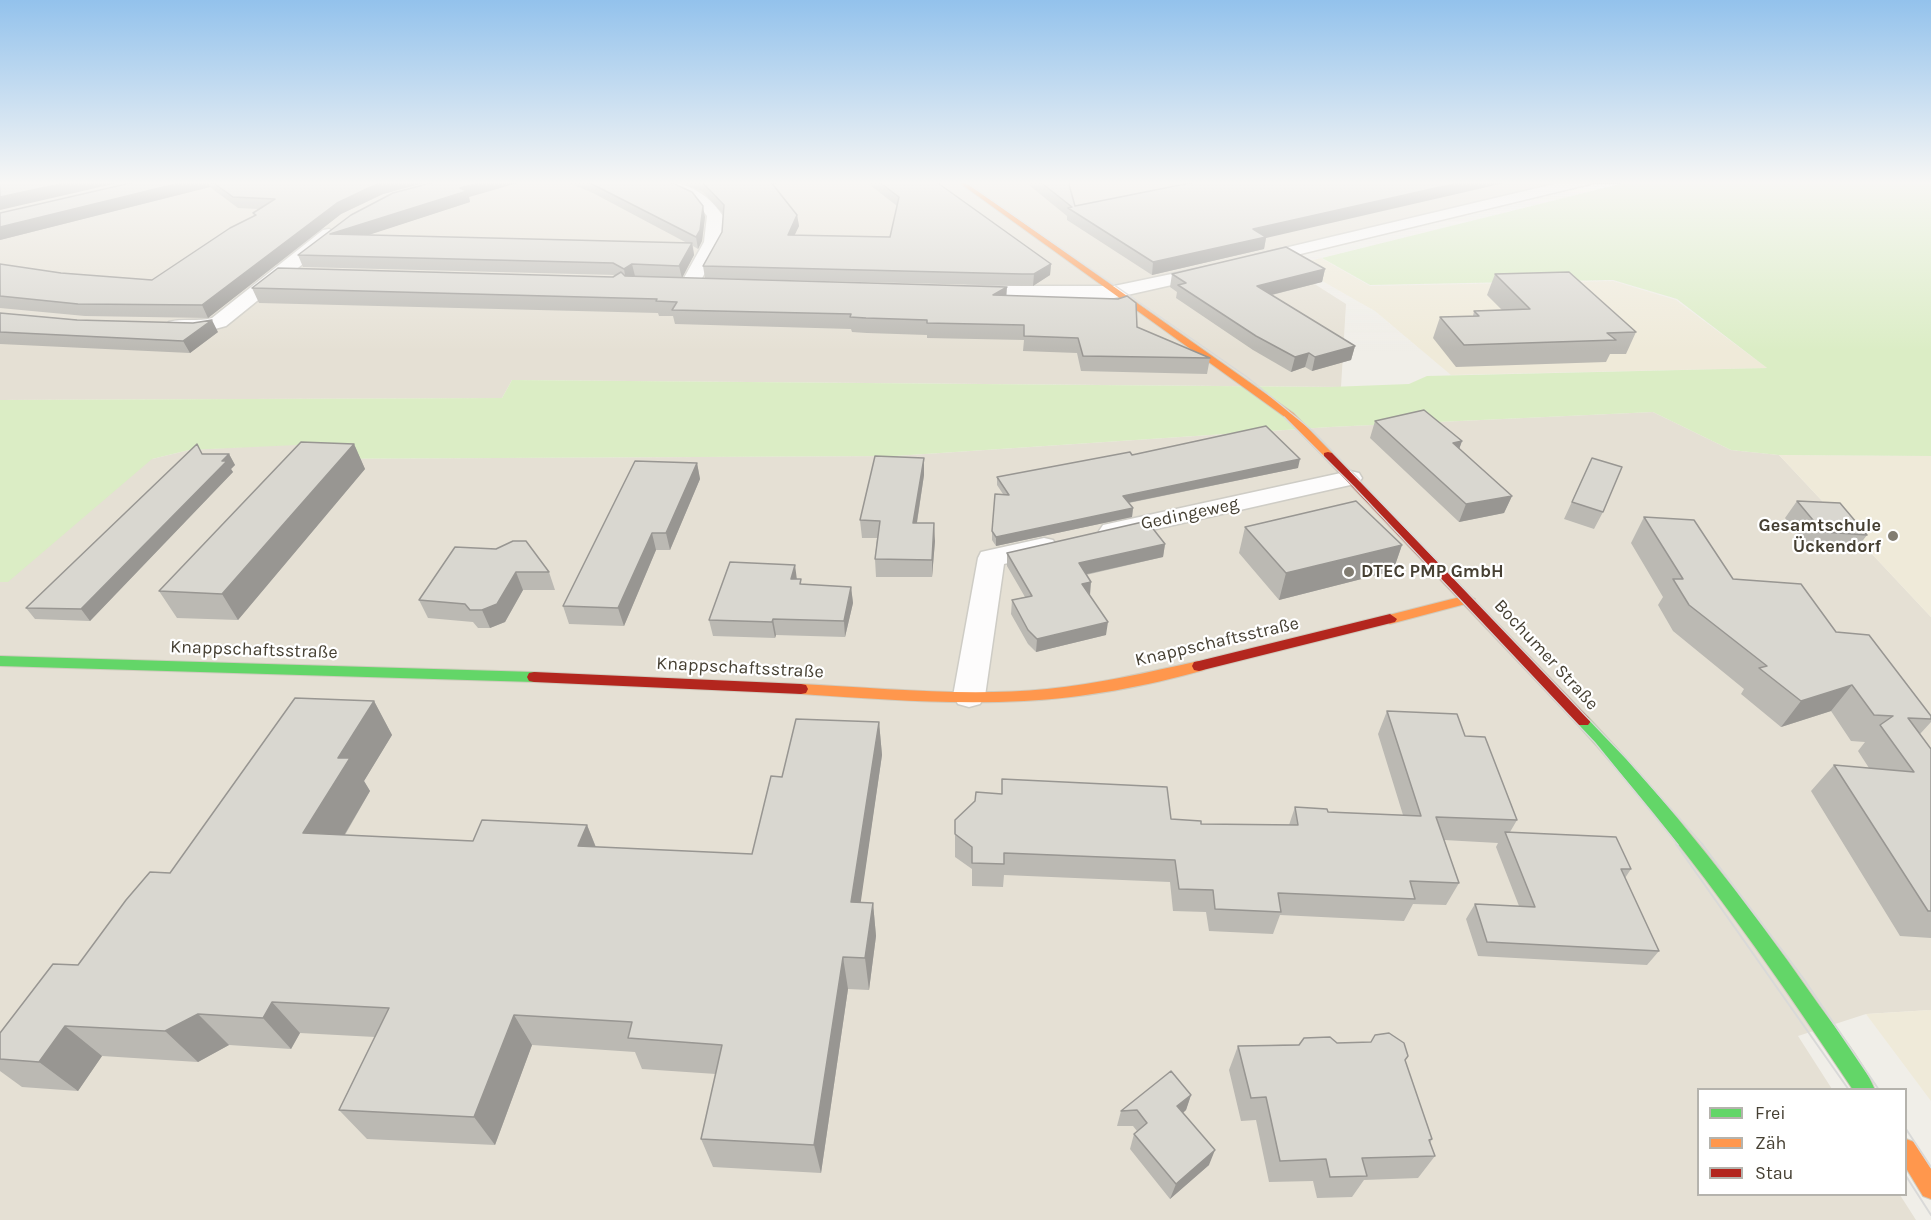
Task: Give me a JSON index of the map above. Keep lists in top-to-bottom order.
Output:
{
  "streets": {
    "main road": ["Knappschaftsstraße", "Bochumer Straße"],
    "street": ["Gedingeweg"]
  },
  "crossings": [
    ["Gedingeweg", "Knappschaftsstraße"],
    ["Gedingeweg", "Bochumer Straße"],
    ["Knappschaftsstraße", "Bochumer Straße"]
  ],
  "places": ["Gesamtschule Ückendorf", "DTEC PMP GmbH"],
  "legend": ["Frei", "Zäh", "Stau"]
}
